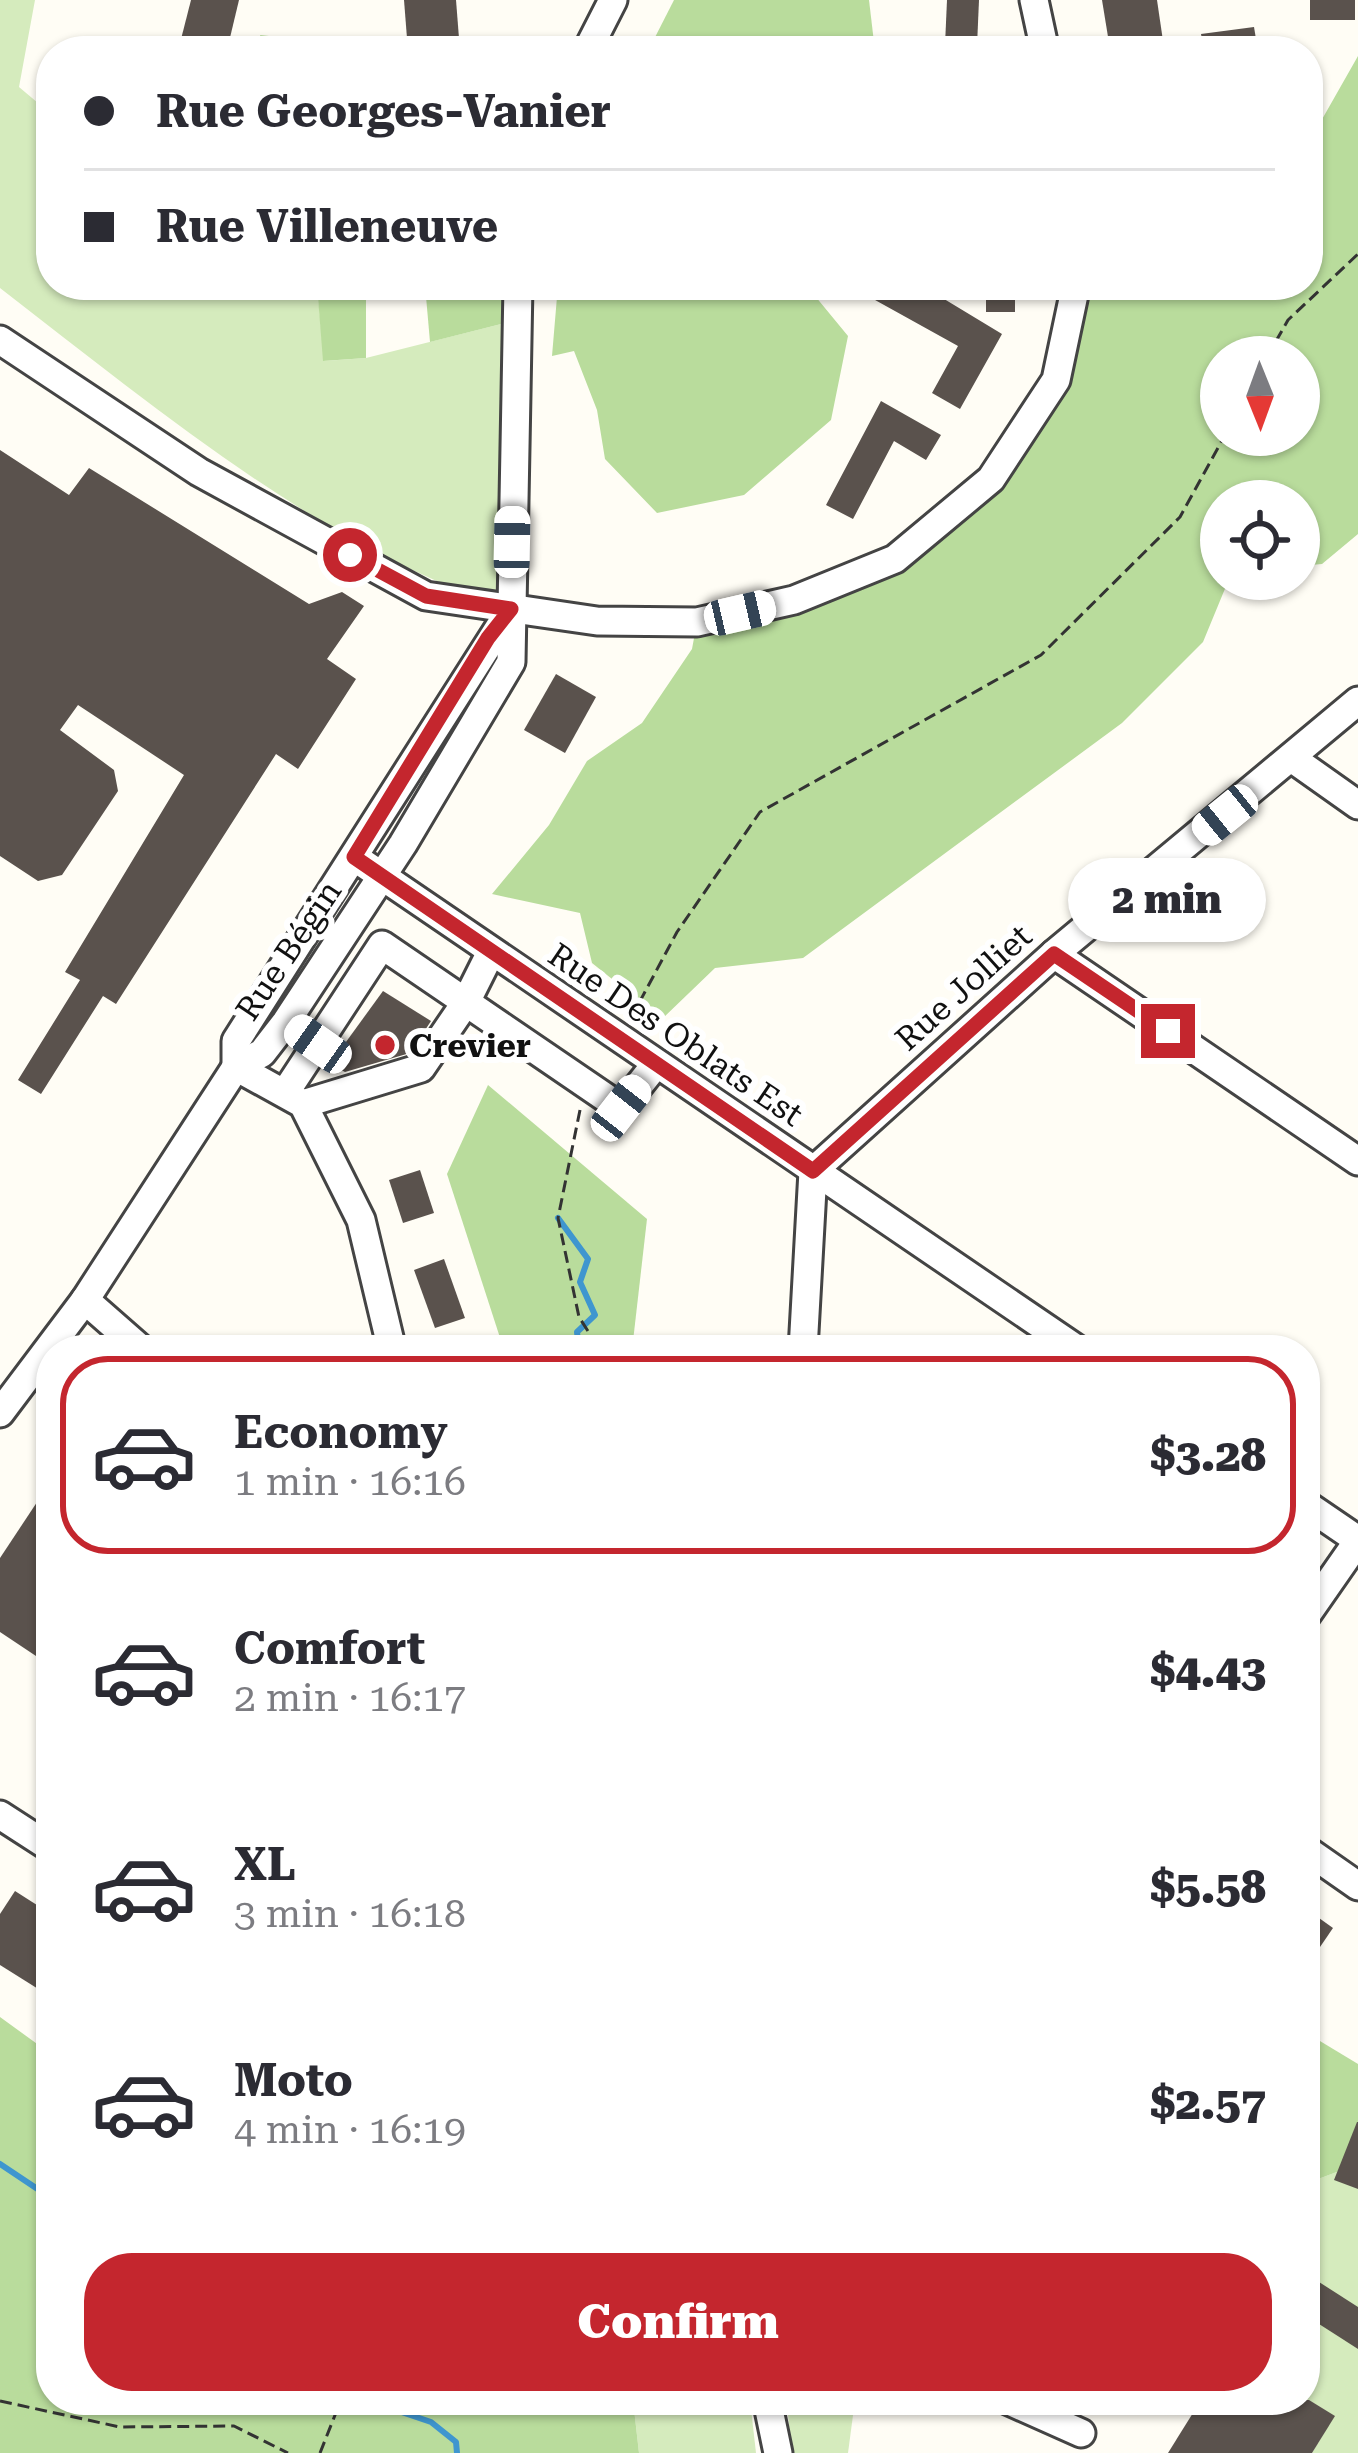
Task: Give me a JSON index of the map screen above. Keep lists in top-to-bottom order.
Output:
{
  "streets": {
    "street": ["Rue Bégin", "Rue Jolliet", "Rue Des Oblats Est"]
  },
  "crossings": [
    ["Rue Bégin", "Rue Des Oblats Est"],
    ["Rue Jolliet", "Rue Des Oblats Est"]
  ],
  "places": ["Crevier"],
  "north": "bottom",
  "page": {
    "banner": ["Rue Georges-Vanier", "Rue Villeneuve"],
    "bubble": "2 min",
    "list": [
      {
        "name": "Economy",
        "note": "1 min · 16:16",
        "value": "$3.28"
      },
      {
        "name": "Comfort",
        "note": "2 min · 16:17",
        "value": "$4.43"
      },
      {
        "name": "XL",
        "note": "3 min · 16:18",
        "value": "$5.58"
      },
      {
        "name": "Moto",
        "note": "4 min · 16:19",
        "value": "$2.57"
      }
    ],
    "buttons": "Confirm"
  }
}
